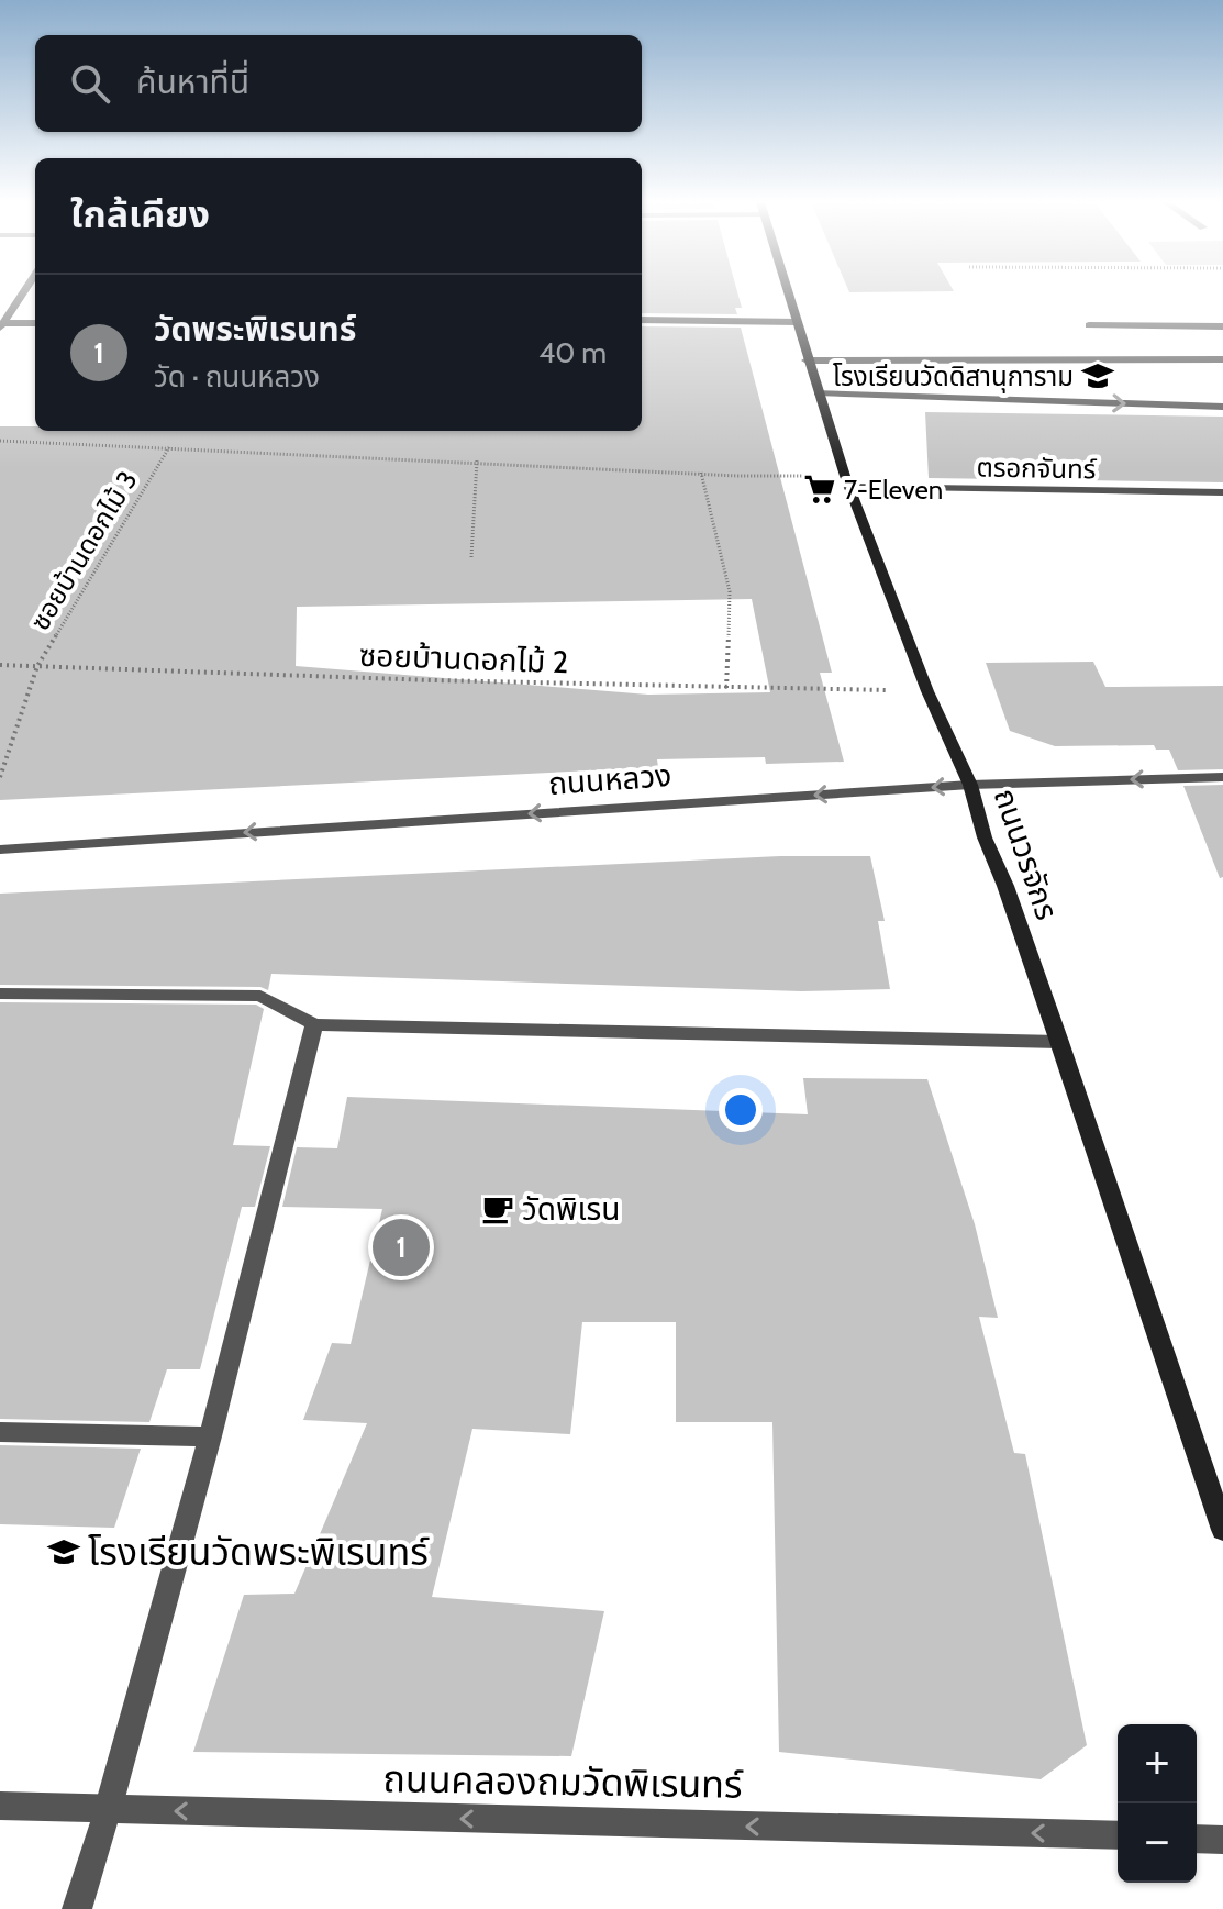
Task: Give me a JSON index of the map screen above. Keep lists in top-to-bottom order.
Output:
{
  "streets": {
    "main road": ["ถนนวรจักร"],
    "street": ["ตรอกจันทร์", "ถนนหลวง", "ถนนคลองถมวัดพิเรนทร์"],
    "path": ["ซอยบ้านดอกไม้ 3", "ซอยบ้านดอกไม้ 2"]
  },
  "crossings": [
    ["ตรอกจันทร์", "ถนนวรจักร"],
    ["ซอยบ้านดอกไม้ 3", "ซอยบ้านดอกไม้ 2"],
    ["ซอยบ้านดอกไม้ 2", "ถนนวรจักร"],
    ["ถนนหลวง", "ถนนวรจักร"]
  ],
  "one_way": ["ถนนหลวง", "ถนนคลองถมวัดพิเรนทร์"],
  "places": {
    "school or university": ["โรงเรียนวัดดิสานุการาม", "โรงเรียนวัดพระพิเรนทร์"],
    "supermarket": ["7-Eleven"],
    "cafe": ["วัดพิเรน"]
  },
  "page": {
    "search": "ค้นหาที่นี่",
    "heading": "ใกล้เคียง",
    "list": [
      {
        "mark": "1",
        "name": "วัดพระพิเรนทร์",
        "note": "วัด · ถนนหลวง",
        "value": "40 m"
      }
    ],
    "pins": "1",
    "map_buttons": ["+", "−"]
  }
}
